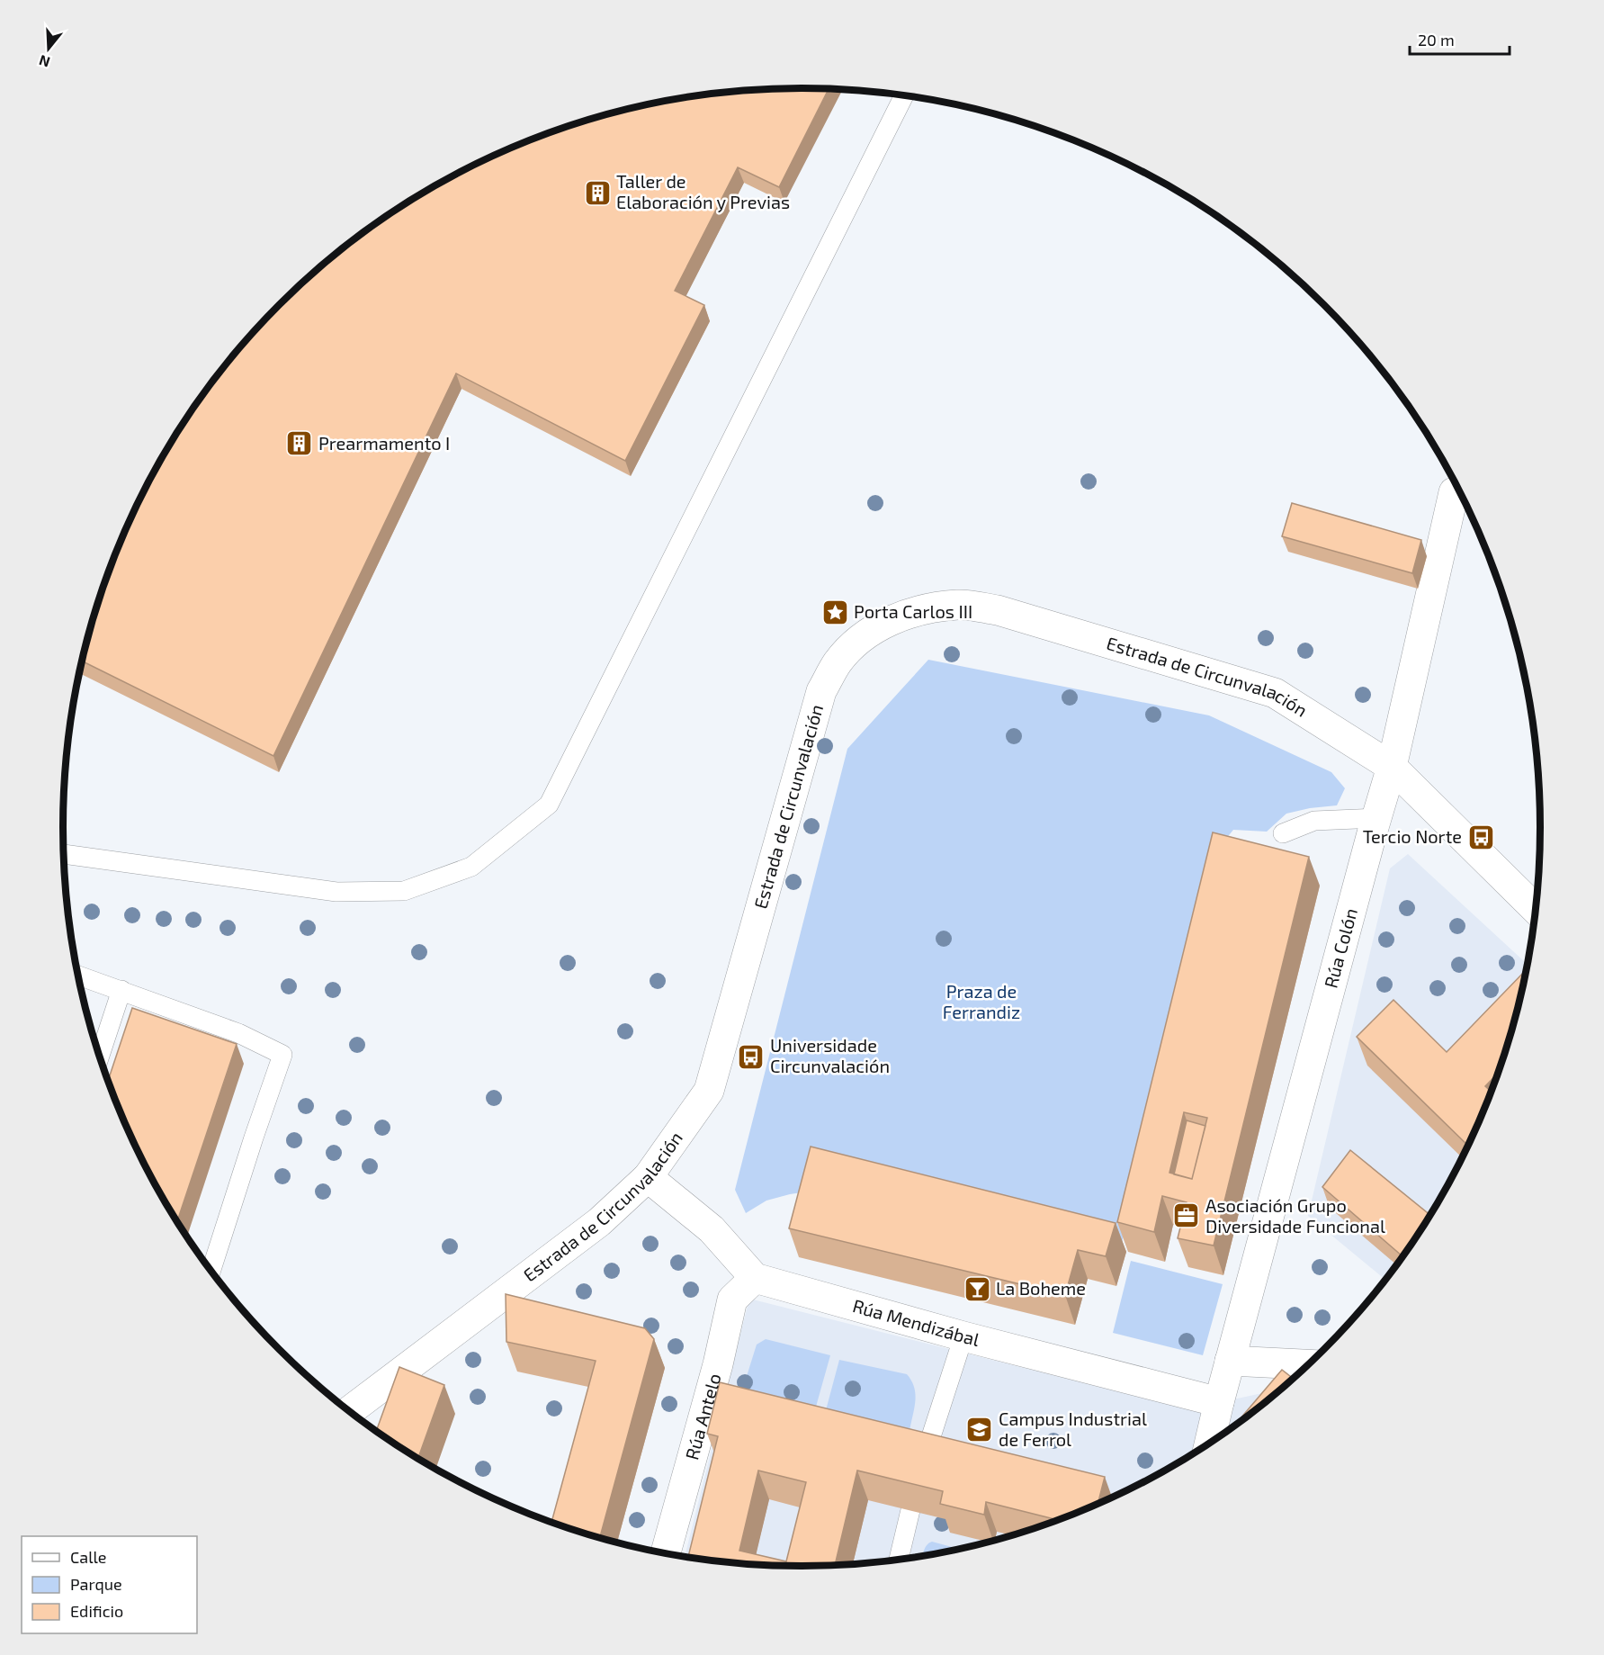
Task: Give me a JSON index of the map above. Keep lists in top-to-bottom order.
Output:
{
  "streets": {
    "street": [
      "Estrada de Circunvalación",
      "Rúa Colón",
      "Rúa Mendizábal",
      "Rúa Antelo"
    ]
  },
  "crossings": [
    ["Estrada de Circunvalación", "Rúa Colón"],
    ["Rúa Colón", "Rúa Mendizábal"],
    ["Rúa Mendizábal", "Rúa Antelo"]
  ],
  "parks": ["Praza de Ferrandiz"],
  "places": {
    "building": ["Taller de Elaboración y Previas", "Prearmamento I"],
    "place": ["Porta Carlos III"],
    "bus stop": ["Tercio Norte", "Universidade Circunvalación"],
    "office": ["Asociación Grupo Diversidade Funcional"],
    "bar": ["La Boheme"],
    "school or university": ["Campus Industrial de Ferrol"]
  },
  "legend": ["Calle", "Parque", "Edificio"],
  "scale_bar": "20 m",
  "north": "bottom"
}
